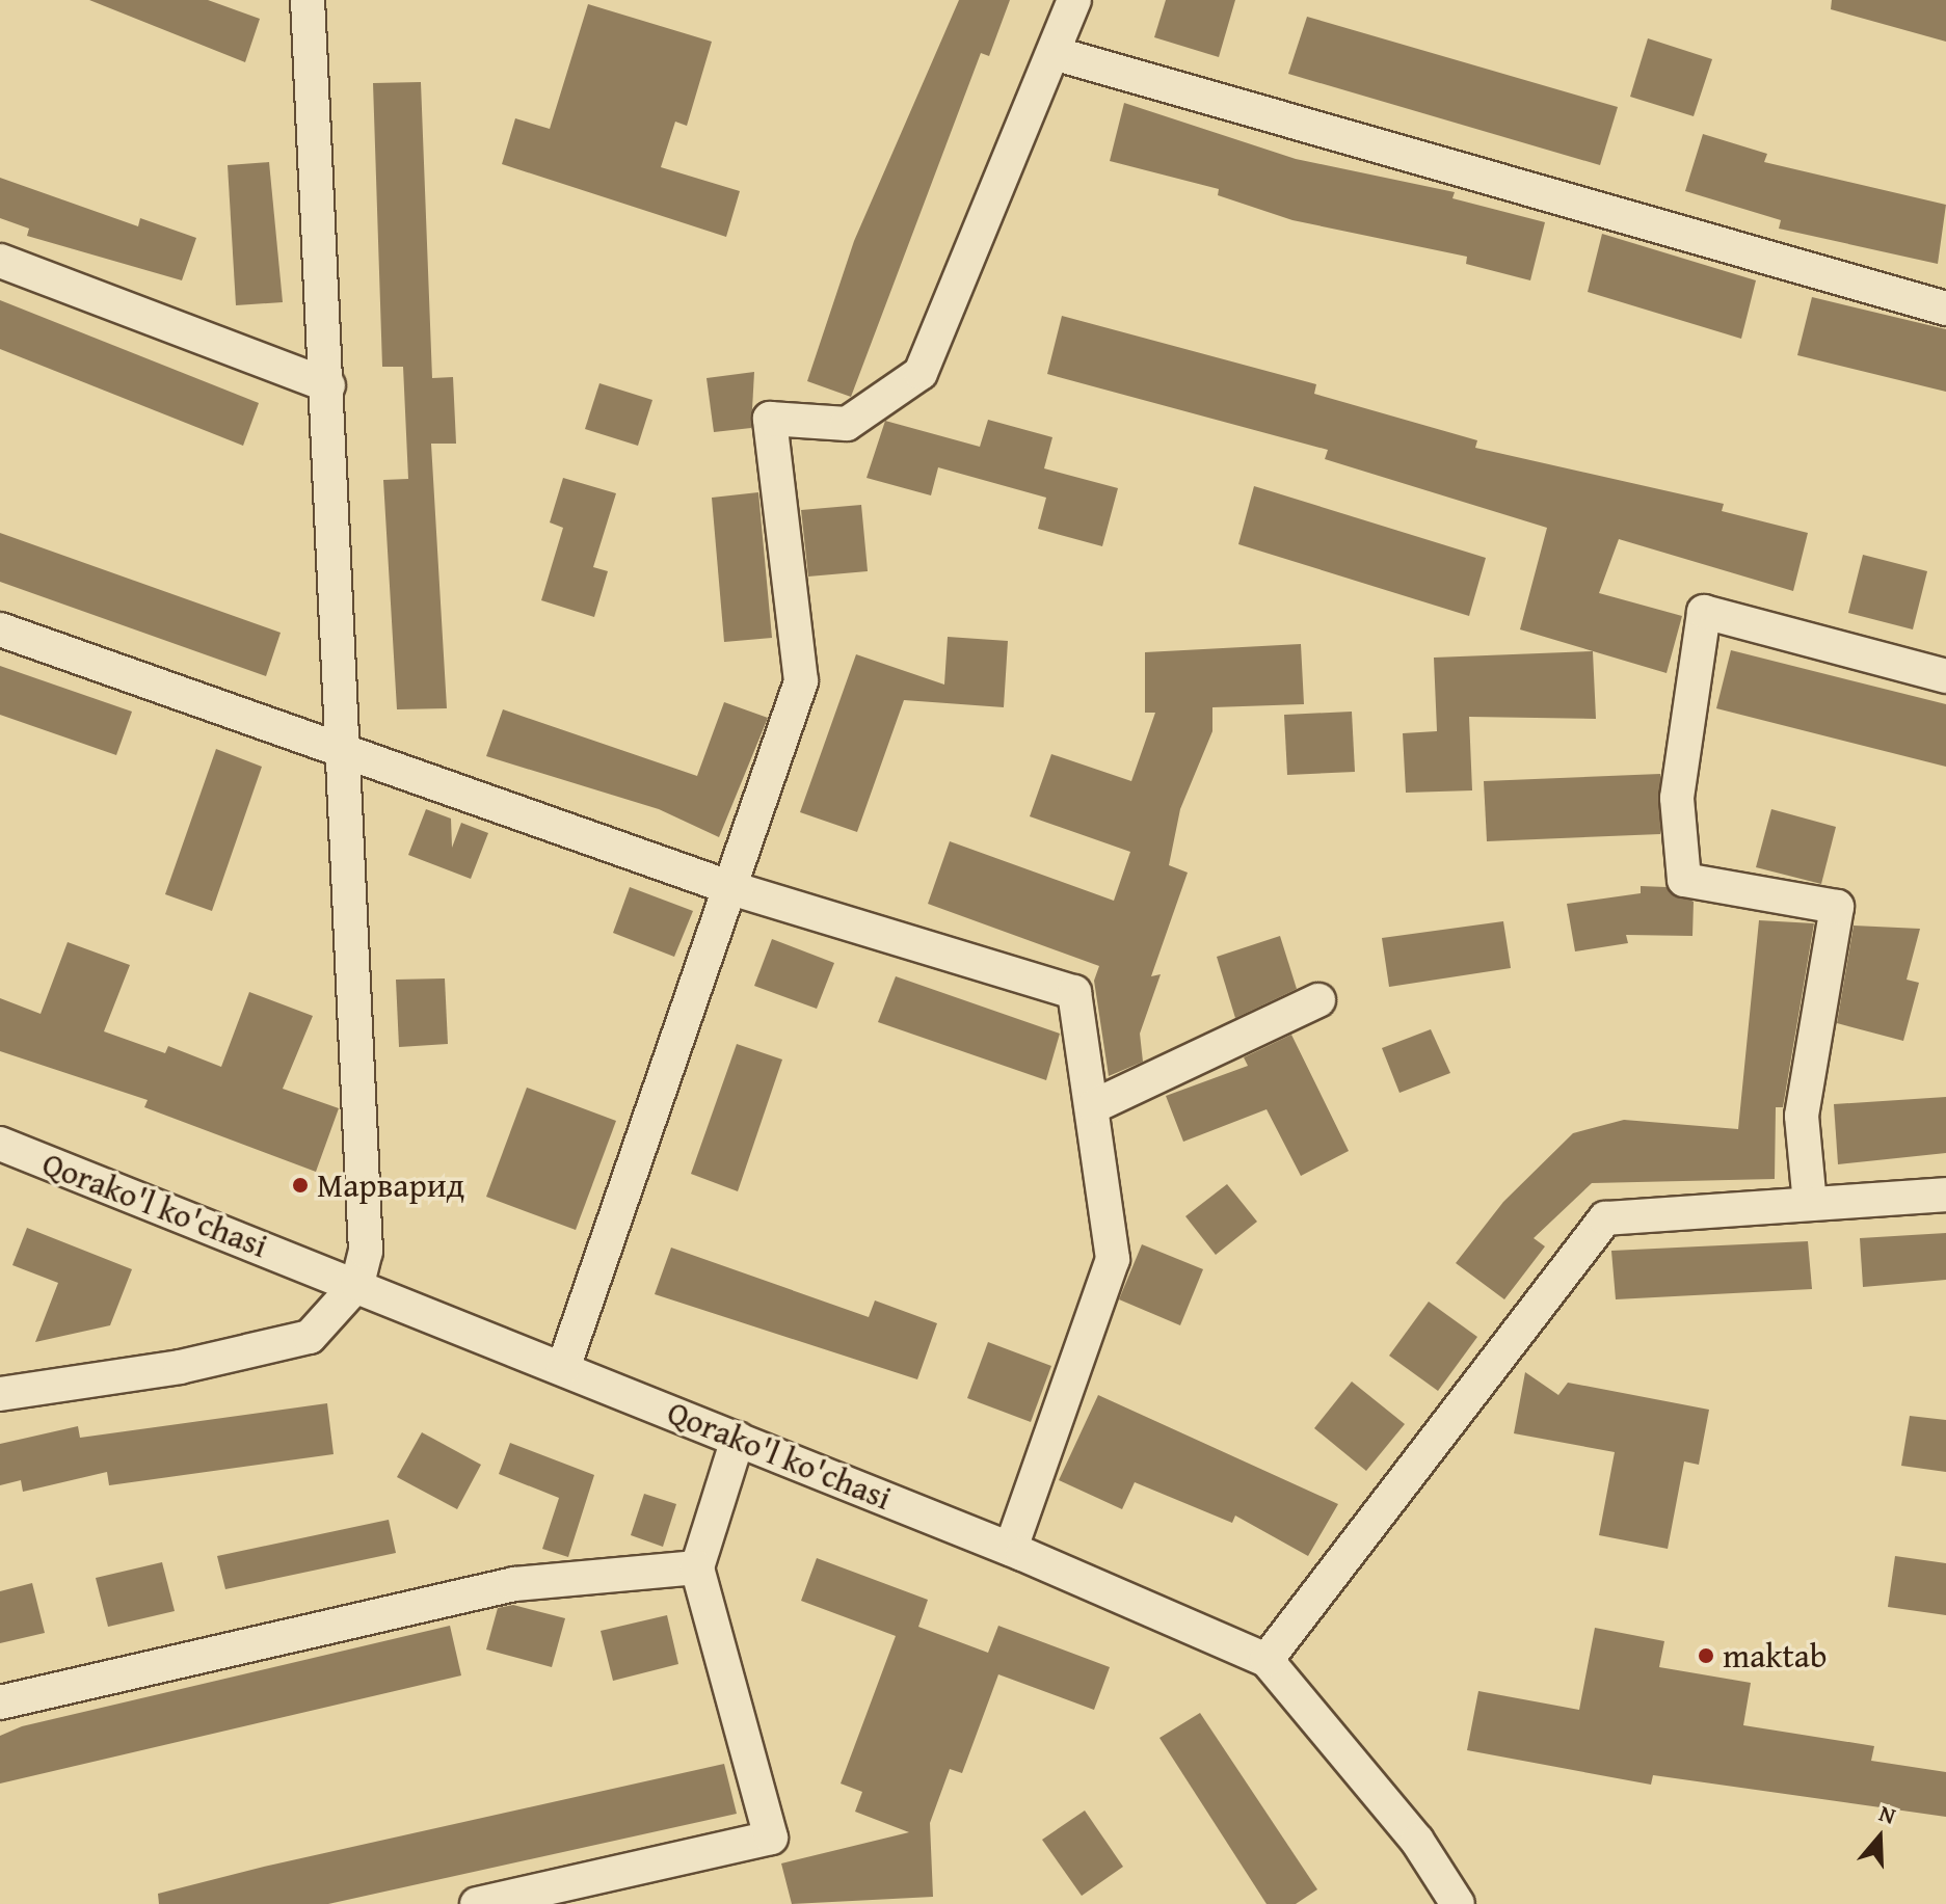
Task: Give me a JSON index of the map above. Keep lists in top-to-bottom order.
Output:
{
  "streets": {
    "street": ["Qorako'l ko'chasi"]
  },
  "places": ["Марварид", "maktab"],
  "north": "top"
}
